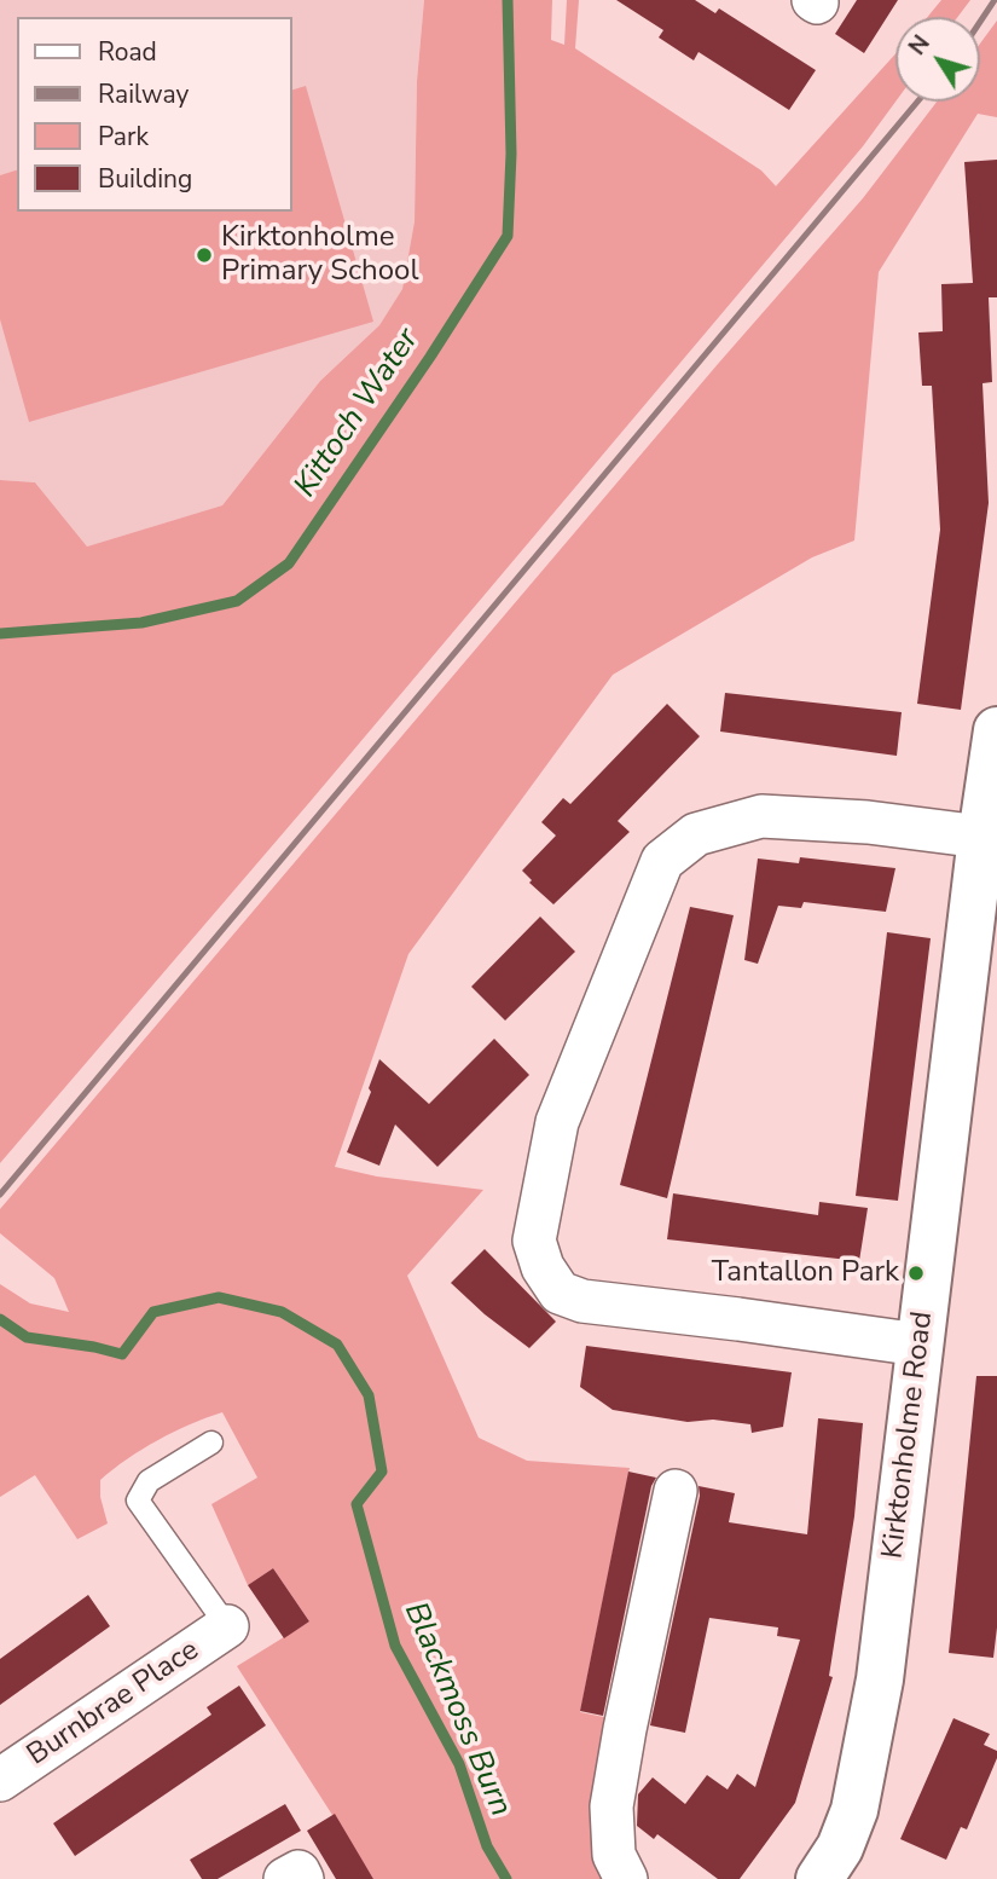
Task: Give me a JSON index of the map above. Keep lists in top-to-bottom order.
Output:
{
  "streets": {
    "street": ["Kirktonholme Road", "Burnbrae Place"]
  },
  "water": ["Kittoch Water", "Blackmoss Burn"],
  "places": ["Kirktonholme Primary School", "Tantallon Park"],
  "legend": [
    "Road",
    "Railway",
    "Park",
    "Building"
  ],
  "north": "top left"
}
